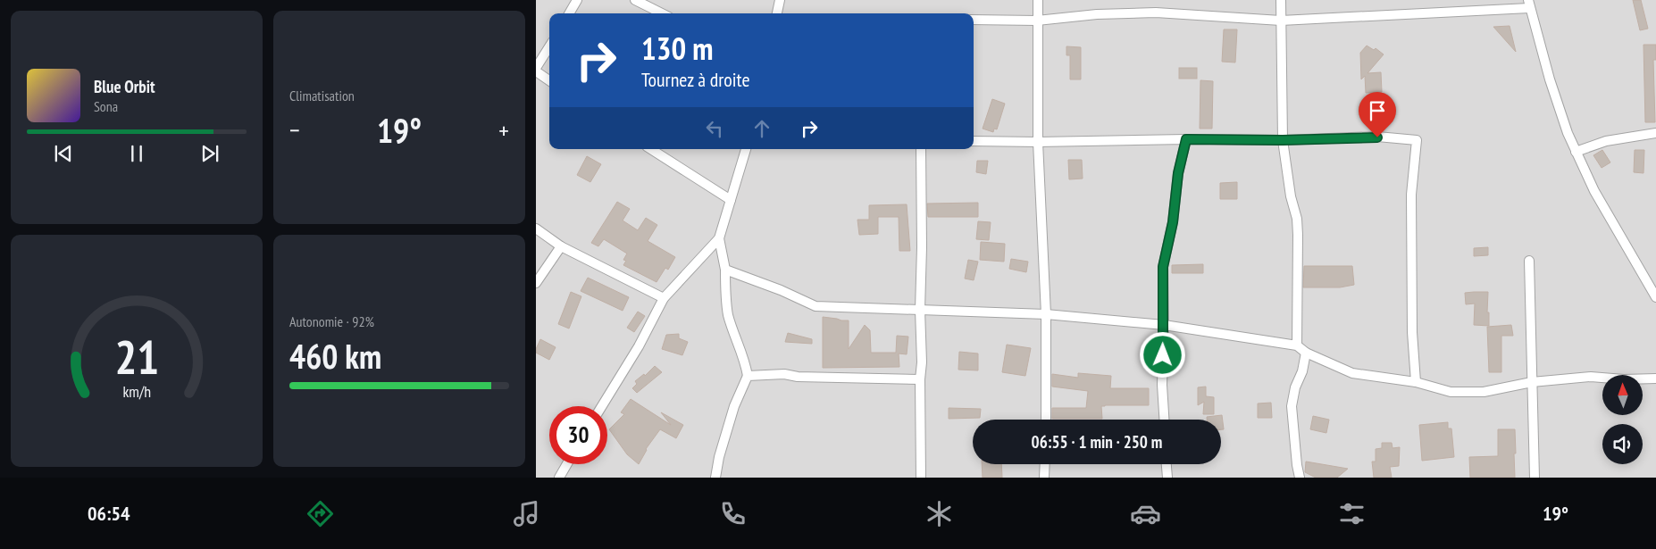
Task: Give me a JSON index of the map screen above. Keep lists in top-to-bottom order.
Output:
{
  "north": "top",
  "page": {
    "tile": [
      "Climatisation",
      ["Autonomie · 92%", "460 km"]
    ],
    "turn": ["130 m", "Tournez à droite"],
    "song": ["Blue Orbit", "Sona"],
    "heat": ["−", "19°", "+"],
    "limit": "30",
    "trip": "06:55 · 1 min · 250 m",
    "tabs": ["06:54", "19°"],
    "gauge": ["21", "km/h"]
  }
}
